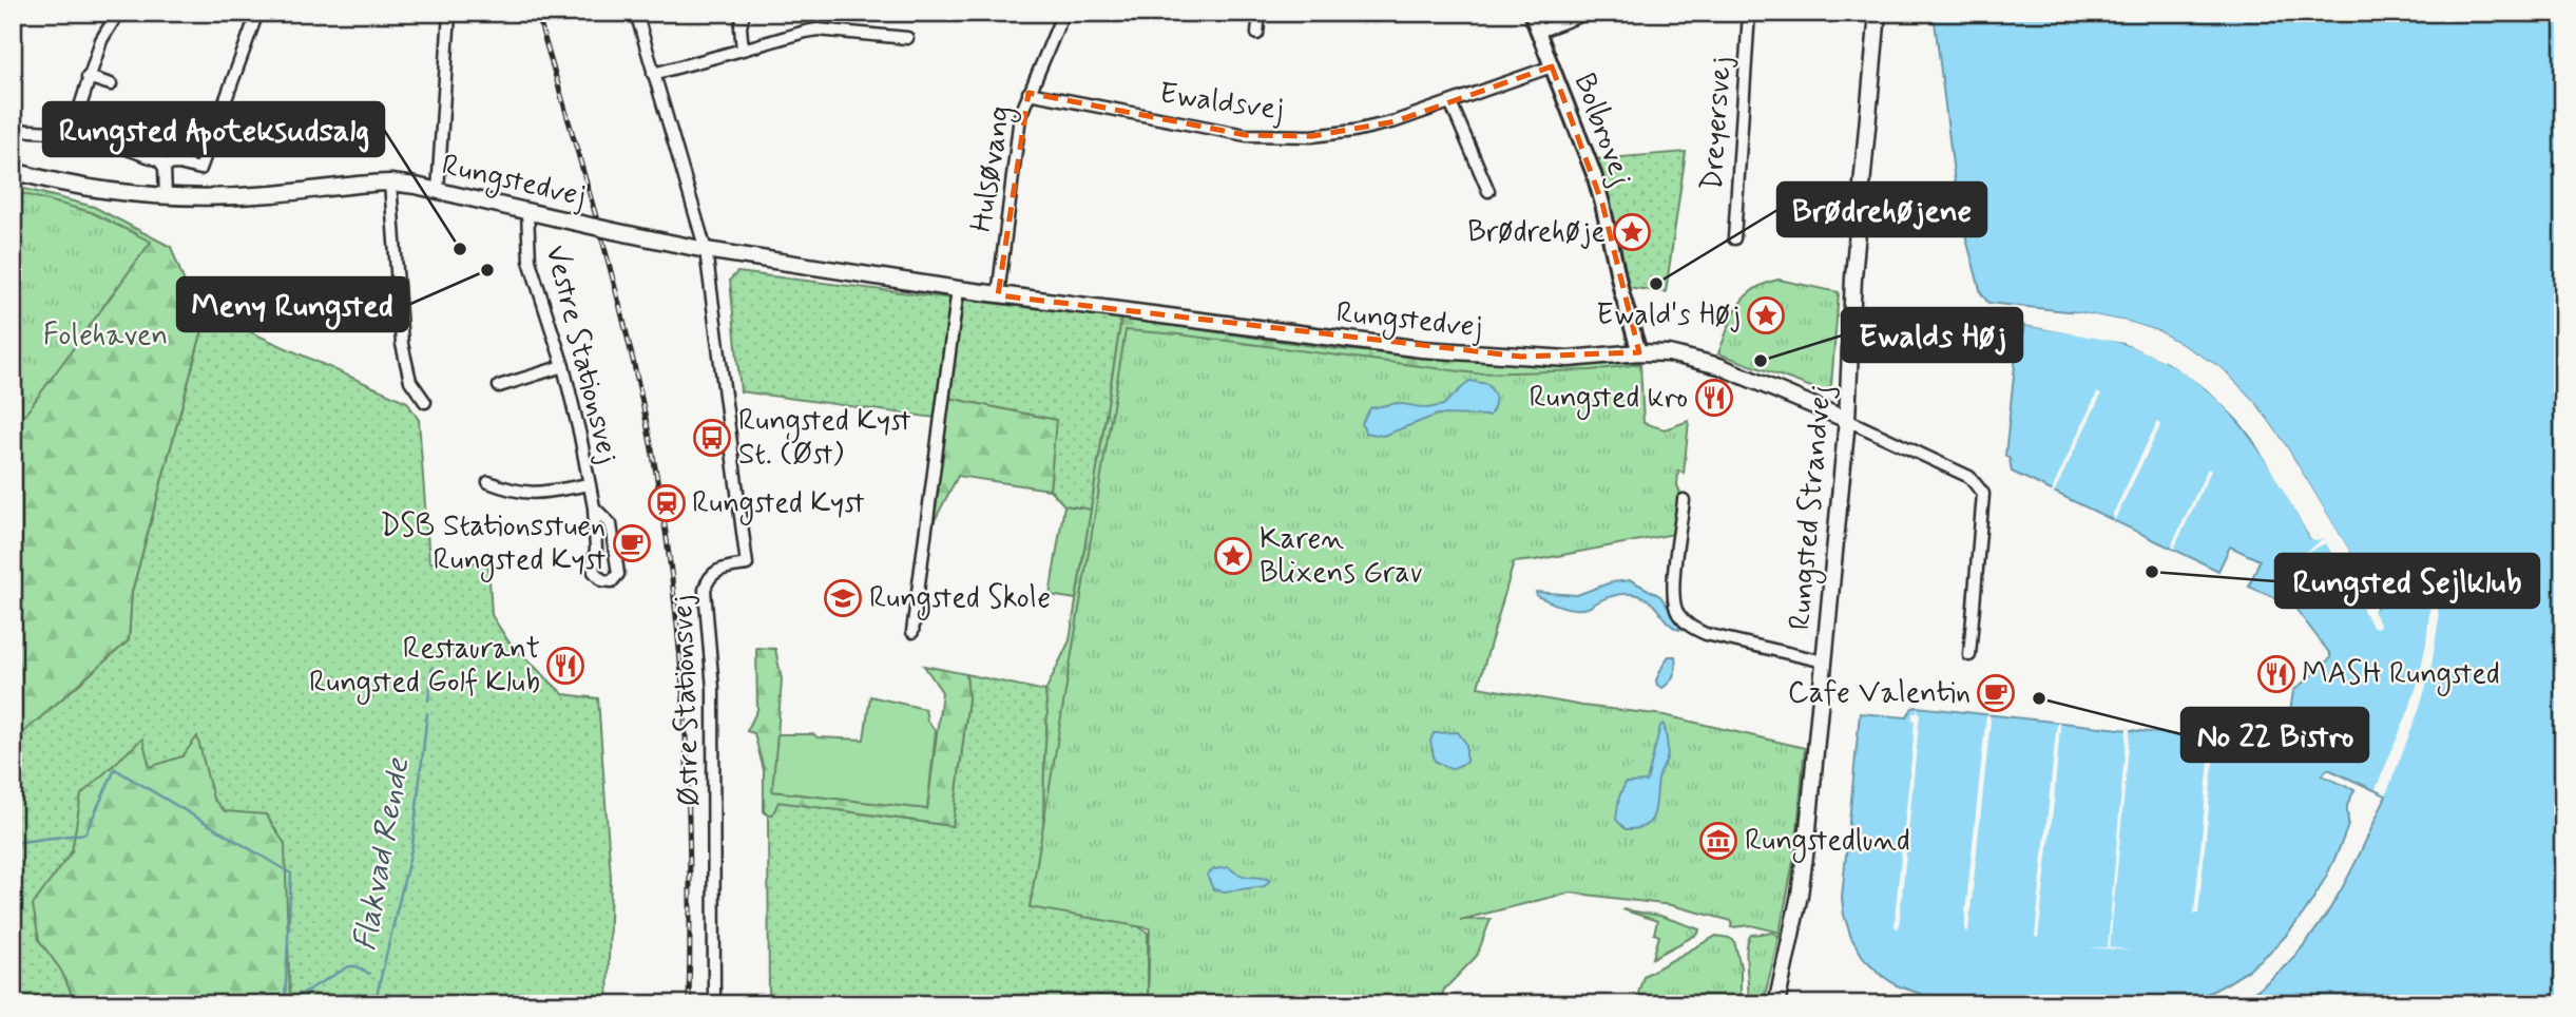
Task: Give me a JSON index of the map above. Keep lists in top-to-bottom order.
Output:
{
  "streets": {
    "main road": ["Rungstedvej", "Rungsted Strandvej"],
    "street": [
      "Ewaldsvej",
      "Dreyersvej",
      "Bolbrovej",
      "Hulsøvang",
      "Vestre Stationsvej",
      "Østre Stationsvej"
    ]
  },
  "crossings": [
    ["Ewaldsvej", "Bolbrovej"],
    ["Ewaldsvej", "Hulsøvang"],
    ["Bolbrovej", "Rungstedvej"],
    ["Hulsøvang", "Rungstedvej"],
    ["Rungstedvej", "Vestre Stationsvej"],
    ["Rungstedvej", "Rungsted Strandvej"],
    ["Rungstedvej", "Østre Stationsvej"]
  ],
  "water": ["Flakvad Rende"],
  "parks": ["Folehaven"],
  "places": {
    "place": ["Brødrehøje", "Ewald's Høj", "Karen Blixens Grav"],
    "other": [
      "Rungsted Apoteksudsalg",
      "Meny Rungsted",
      "Brødrehøjene",
      "Ewalds Høj",
      "Rungsted Sejlklub",
      "No 22 Bistro"
    ],
    "restaurant": ["Rungsted kro", "Restaurant Rungsted Golf Klub", "MASH Rungsted"],
    "bus stop": ["Rungsted Kyst St. (Øst)"],
    "station": ["Rungsted Kyst"],
    "cafe": ["DSB Stationsstuen Rungsted Kyst", "Cafe Valentin"],
    "school or university": ["Rungsted Skole"],
    "museum": ["Rungstedlund"]
  }
}
